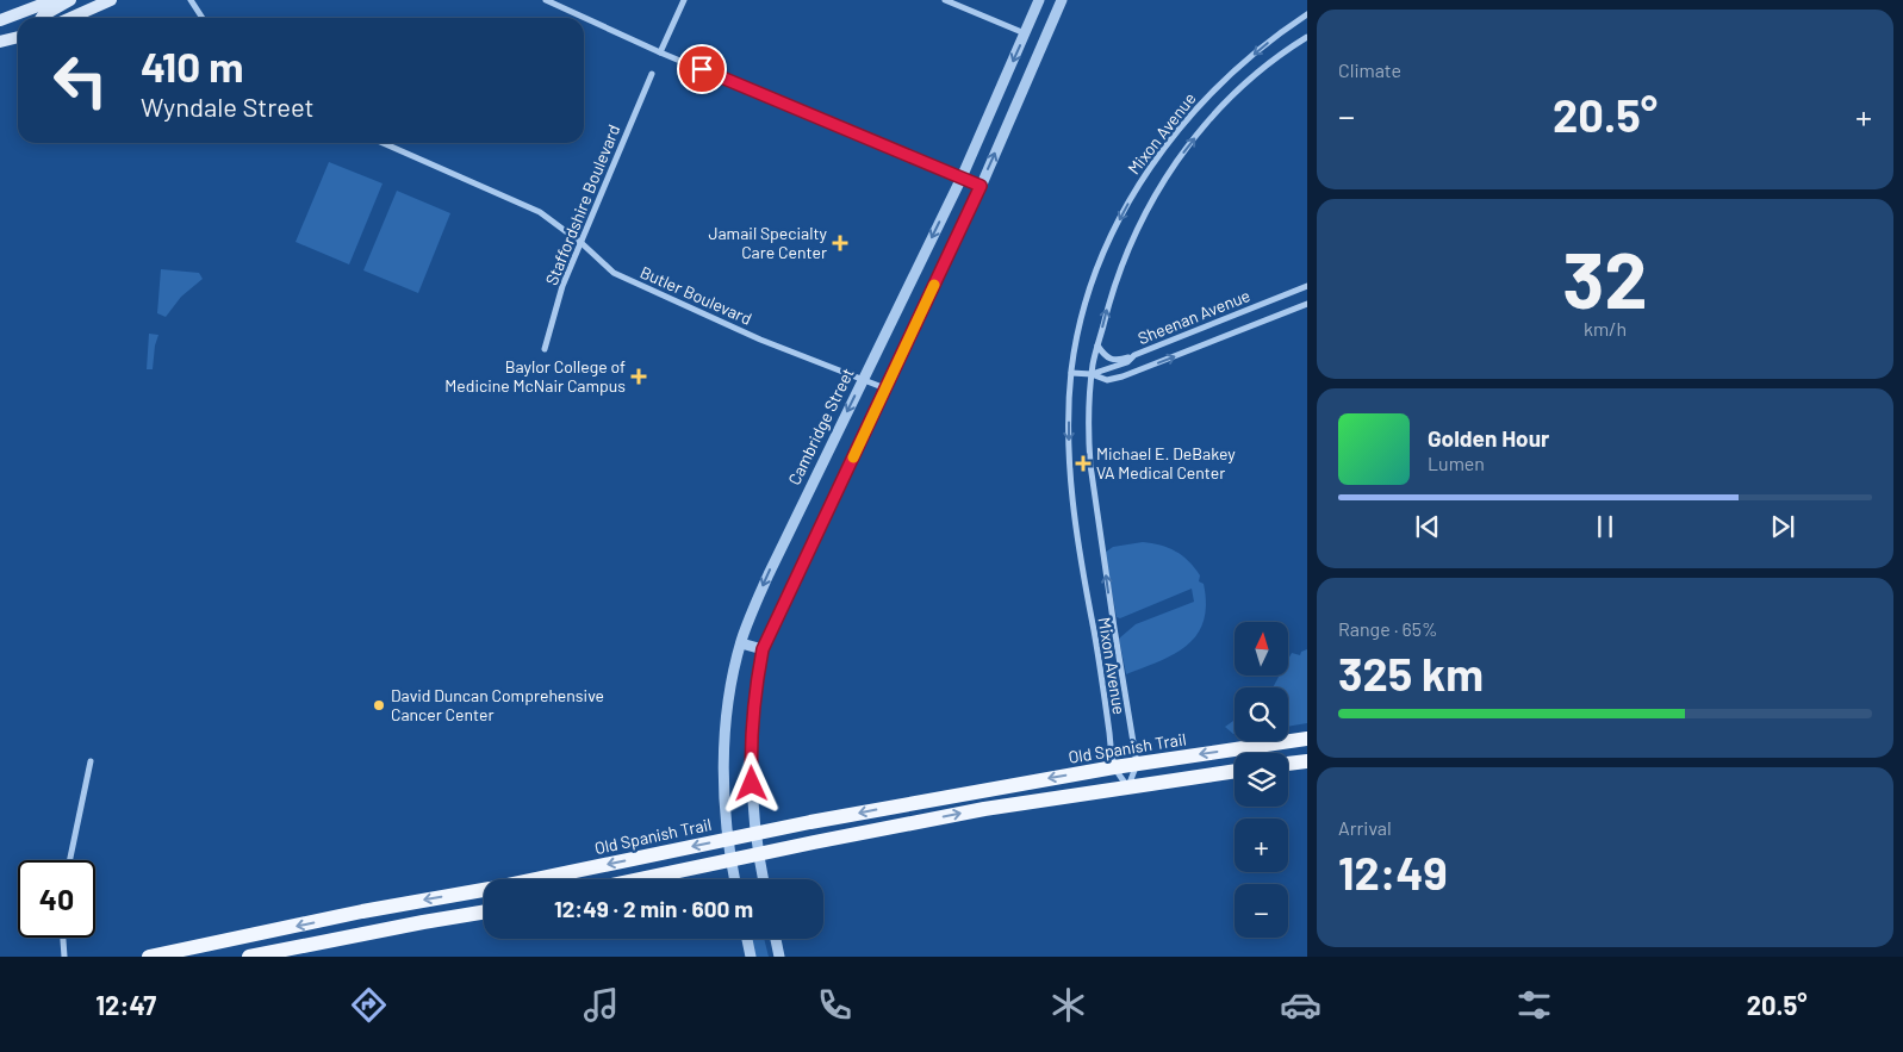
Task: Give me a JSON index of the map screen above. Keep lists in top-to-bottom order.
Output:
{
  "streets": {
    "main road": ["Old Spanish Trail"],
    "street": [
      "Mixon Avenue",
      "Staffordshire Boulevard",
      "Butler Boulevard",
      "Sheenan Avenue",
      "Cambridge Street"
    ]
  },
  "crossings": [
    ["Mixon Avenue", "Sheenan Avenue"],
    ["Mixon Avenue", "Old Spanish Trail"],
    ["Staffordshire Boulevard", "Butler Boulevard"],
    ["Butler Boulevard", "Cambridge Street"],
    ["Cambridge Street", "Old Spanish Trail"]
  ],
  "places": {
    "health": ["Jamail Specialty Care Center", "Baylor College of Medicine McNair Campus", "Michael E. DeBakey VA Medical Center"],
    "other": ["David Duncan Comprehensive Cancer Center"]
  },
  "north": "top",
  "page": {
    "tile": [
      "Climate",
      ["32", "km/h"],
      ["Range · 65%", "325 km"],
      ["Arrival", "12:49"]
    ],
    "turn": ["410 m", "Wyndale Street"],
    "heat": ["−", "20.5°", "+"],
    "song": ["Golden Hour", "Lumen"],
    "map_buttons": ["+", "−"],
    "limit": "40",
    "trip": "12:49 · 2 min · 600 m",
    "tabs": ["12:47", "20.5°"]
  }
}
